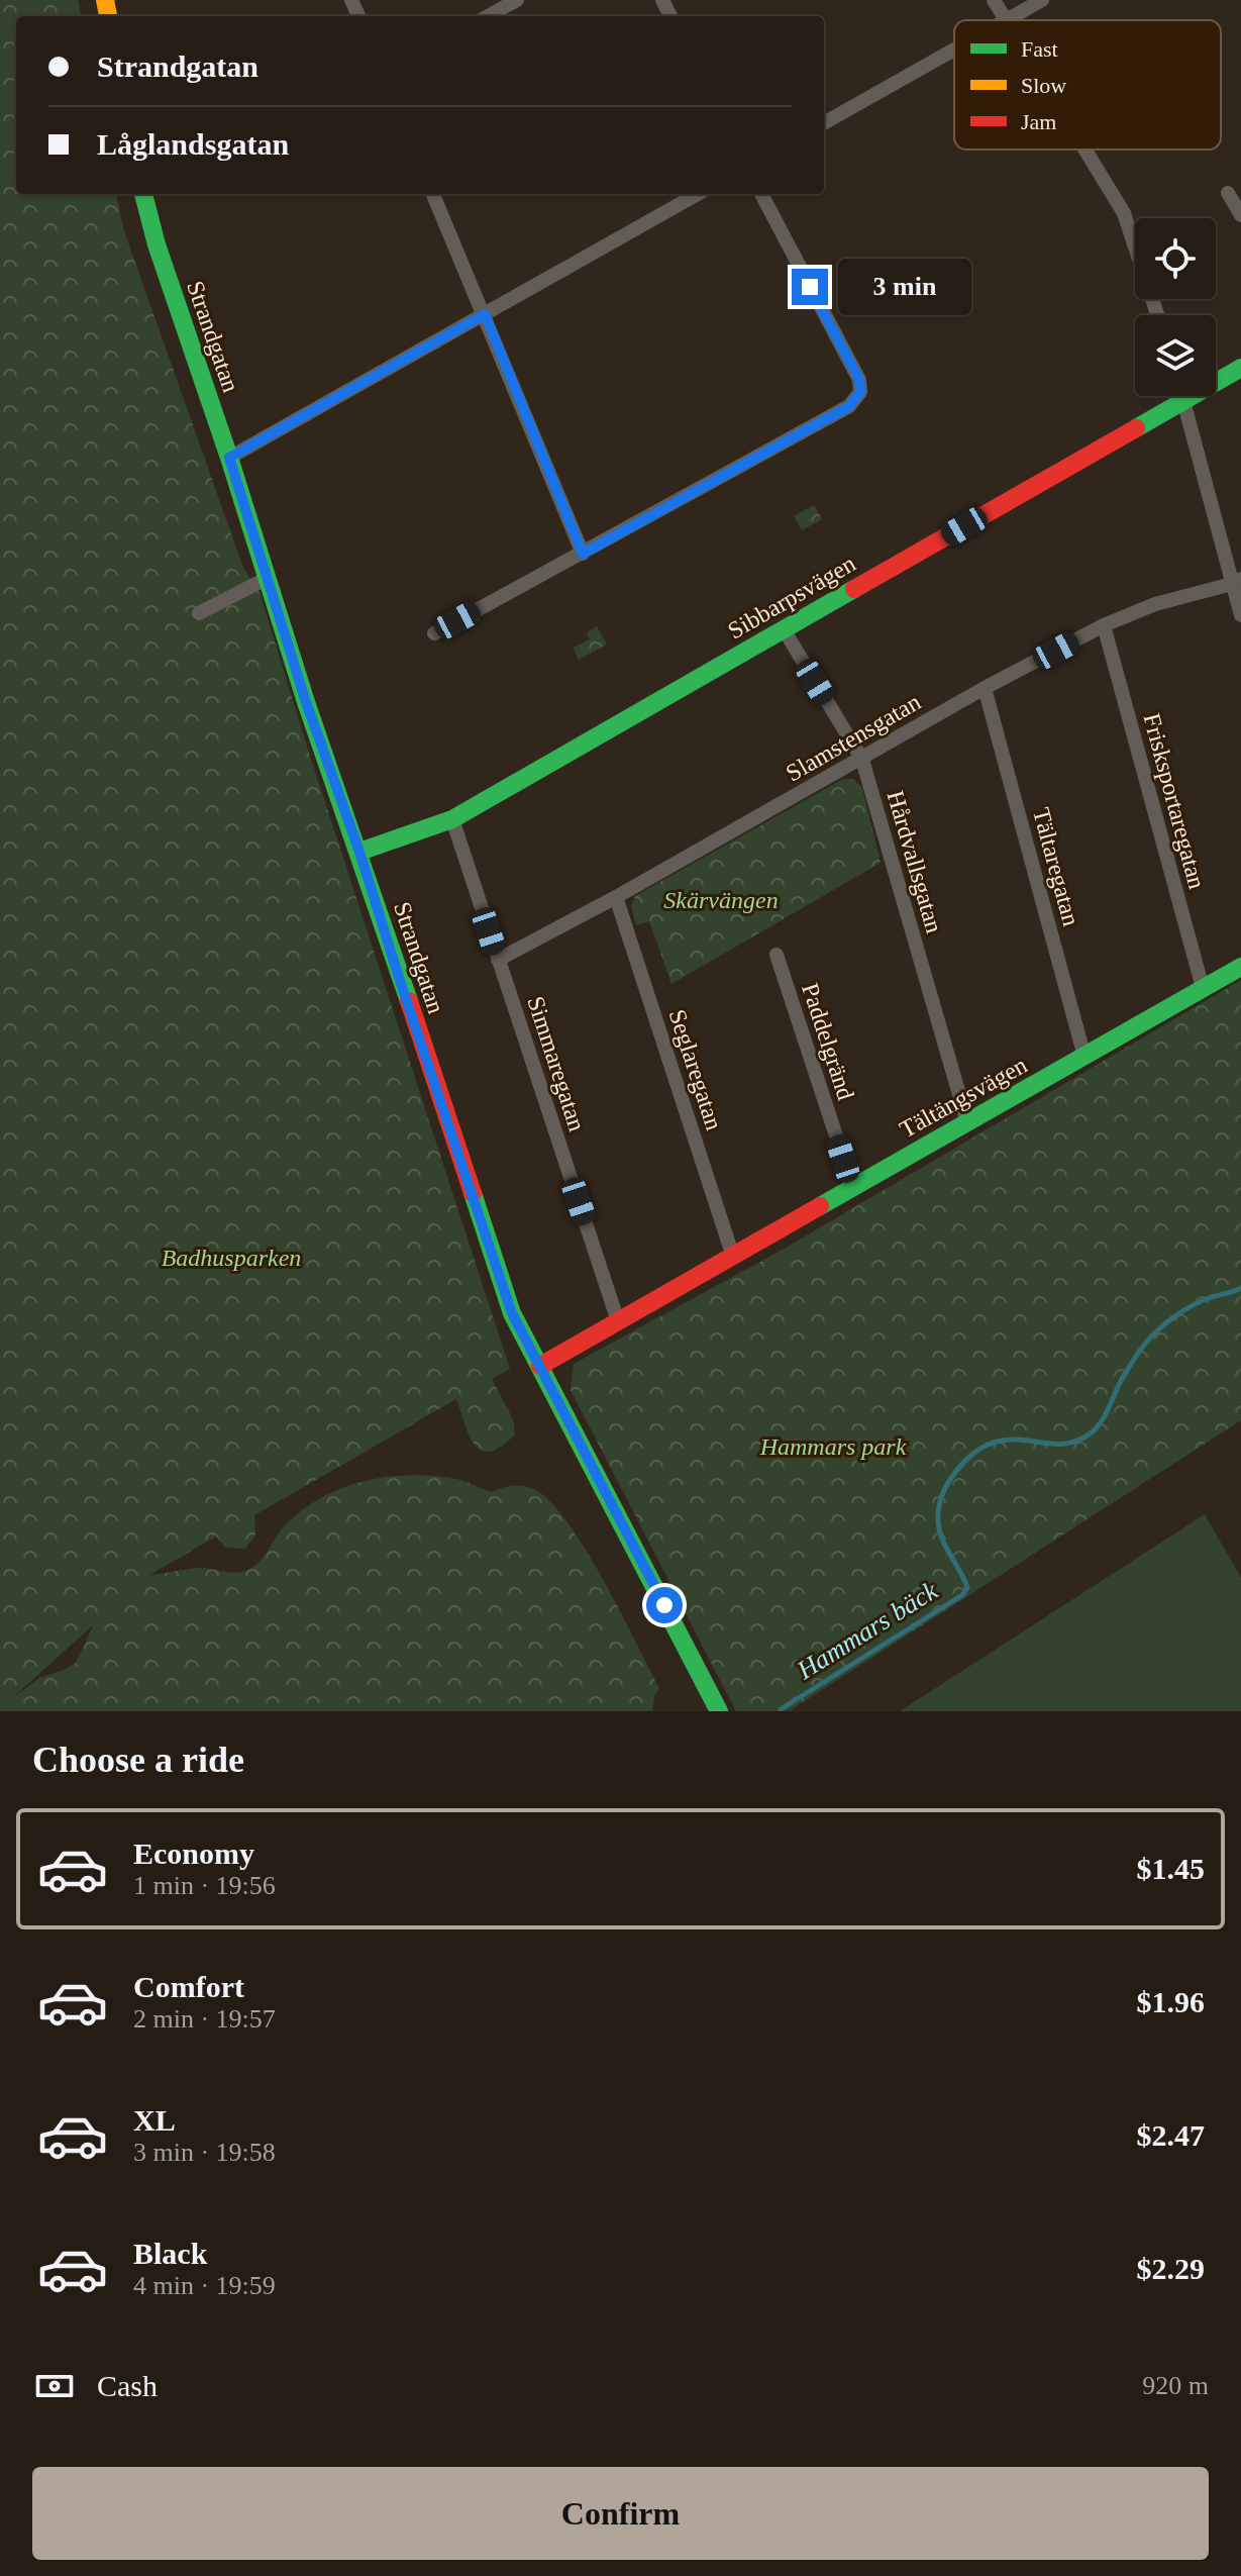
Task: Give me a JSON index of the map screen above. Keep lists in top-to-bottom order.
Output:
{
  "streets": {
    "street": [
      "Strandgatan",
      "Sibbarpsvägen",
      "Slamstensgatan",
      "Frisksportaregatan",
      "Hårdvallsgatan",
      "Tältaregatan",
      "Paddelgränd",
      "Simmaregatan",
      "Seglaregatan",
      "Tältängsvägen"
    ]
  },
  "crossings": [
    ["Strandgatan", "Sibbarpsvägen"],
    ["Strandgatan", "Tältängsvägen"],
    ["Sibbarpsvägen", "Hårdvallsgatan"],
    ["Sibbarpsvägen", "Simmaregatan"],
    ["Slamstensgatan", "Frisksportaregatan"],
    ["Slamstensgatan", "Hårdvallsgatan"],
    ["Slamstensgatan", "Tältaregatan"],
    ["Slamstensgatan", "Simmaregatan"],
    ["Slamstensgatan", "Seglaregatan"],
    ["Frisksportaregatan", "Tältängsvägen"],
    ["Hårdvallsgatan", "Tältängsvägen"],
    ["Tältaregatan", "Tältängsvägen"],
    ["Paddelgränd", "Tältängsvägen"],
    ["Simmaregatan", "Tältängsvägen"],
    ["Seglaregatan", "Tältängsvägen"]
  ],
  "water": ["Hammars bäck"],
  "parks": ["Skärvängen", "Badhusparken", "Hammars park"],
  "legend": ["Fast", "Slow", "Jam"],
  "page": {
    "banner": ["Strandgatan", "Låglandsgatan"],
    "bubble": "3 min",
    "heading": "Choose a ride",
    "list": [
      {
        "name": "Economy",
        "note": "1 min · 19:56",
        "value": "$1.45"
      },
      {
        "name": "Comfort",
        "note": "2 min · 19:57",
        "value": "$1.96"
      },
      {
        "name": "XL",
        "note": "3 min · 19:58",
        "value": "$2.47"
      },
      {
        "name": "Black",
        "note": "4 min · 19:59",
        "value": "$2.29"
      }
    ],
    "pay": ["Cash", "920 m"],
    "buttons": "Confirm"
  }
}
